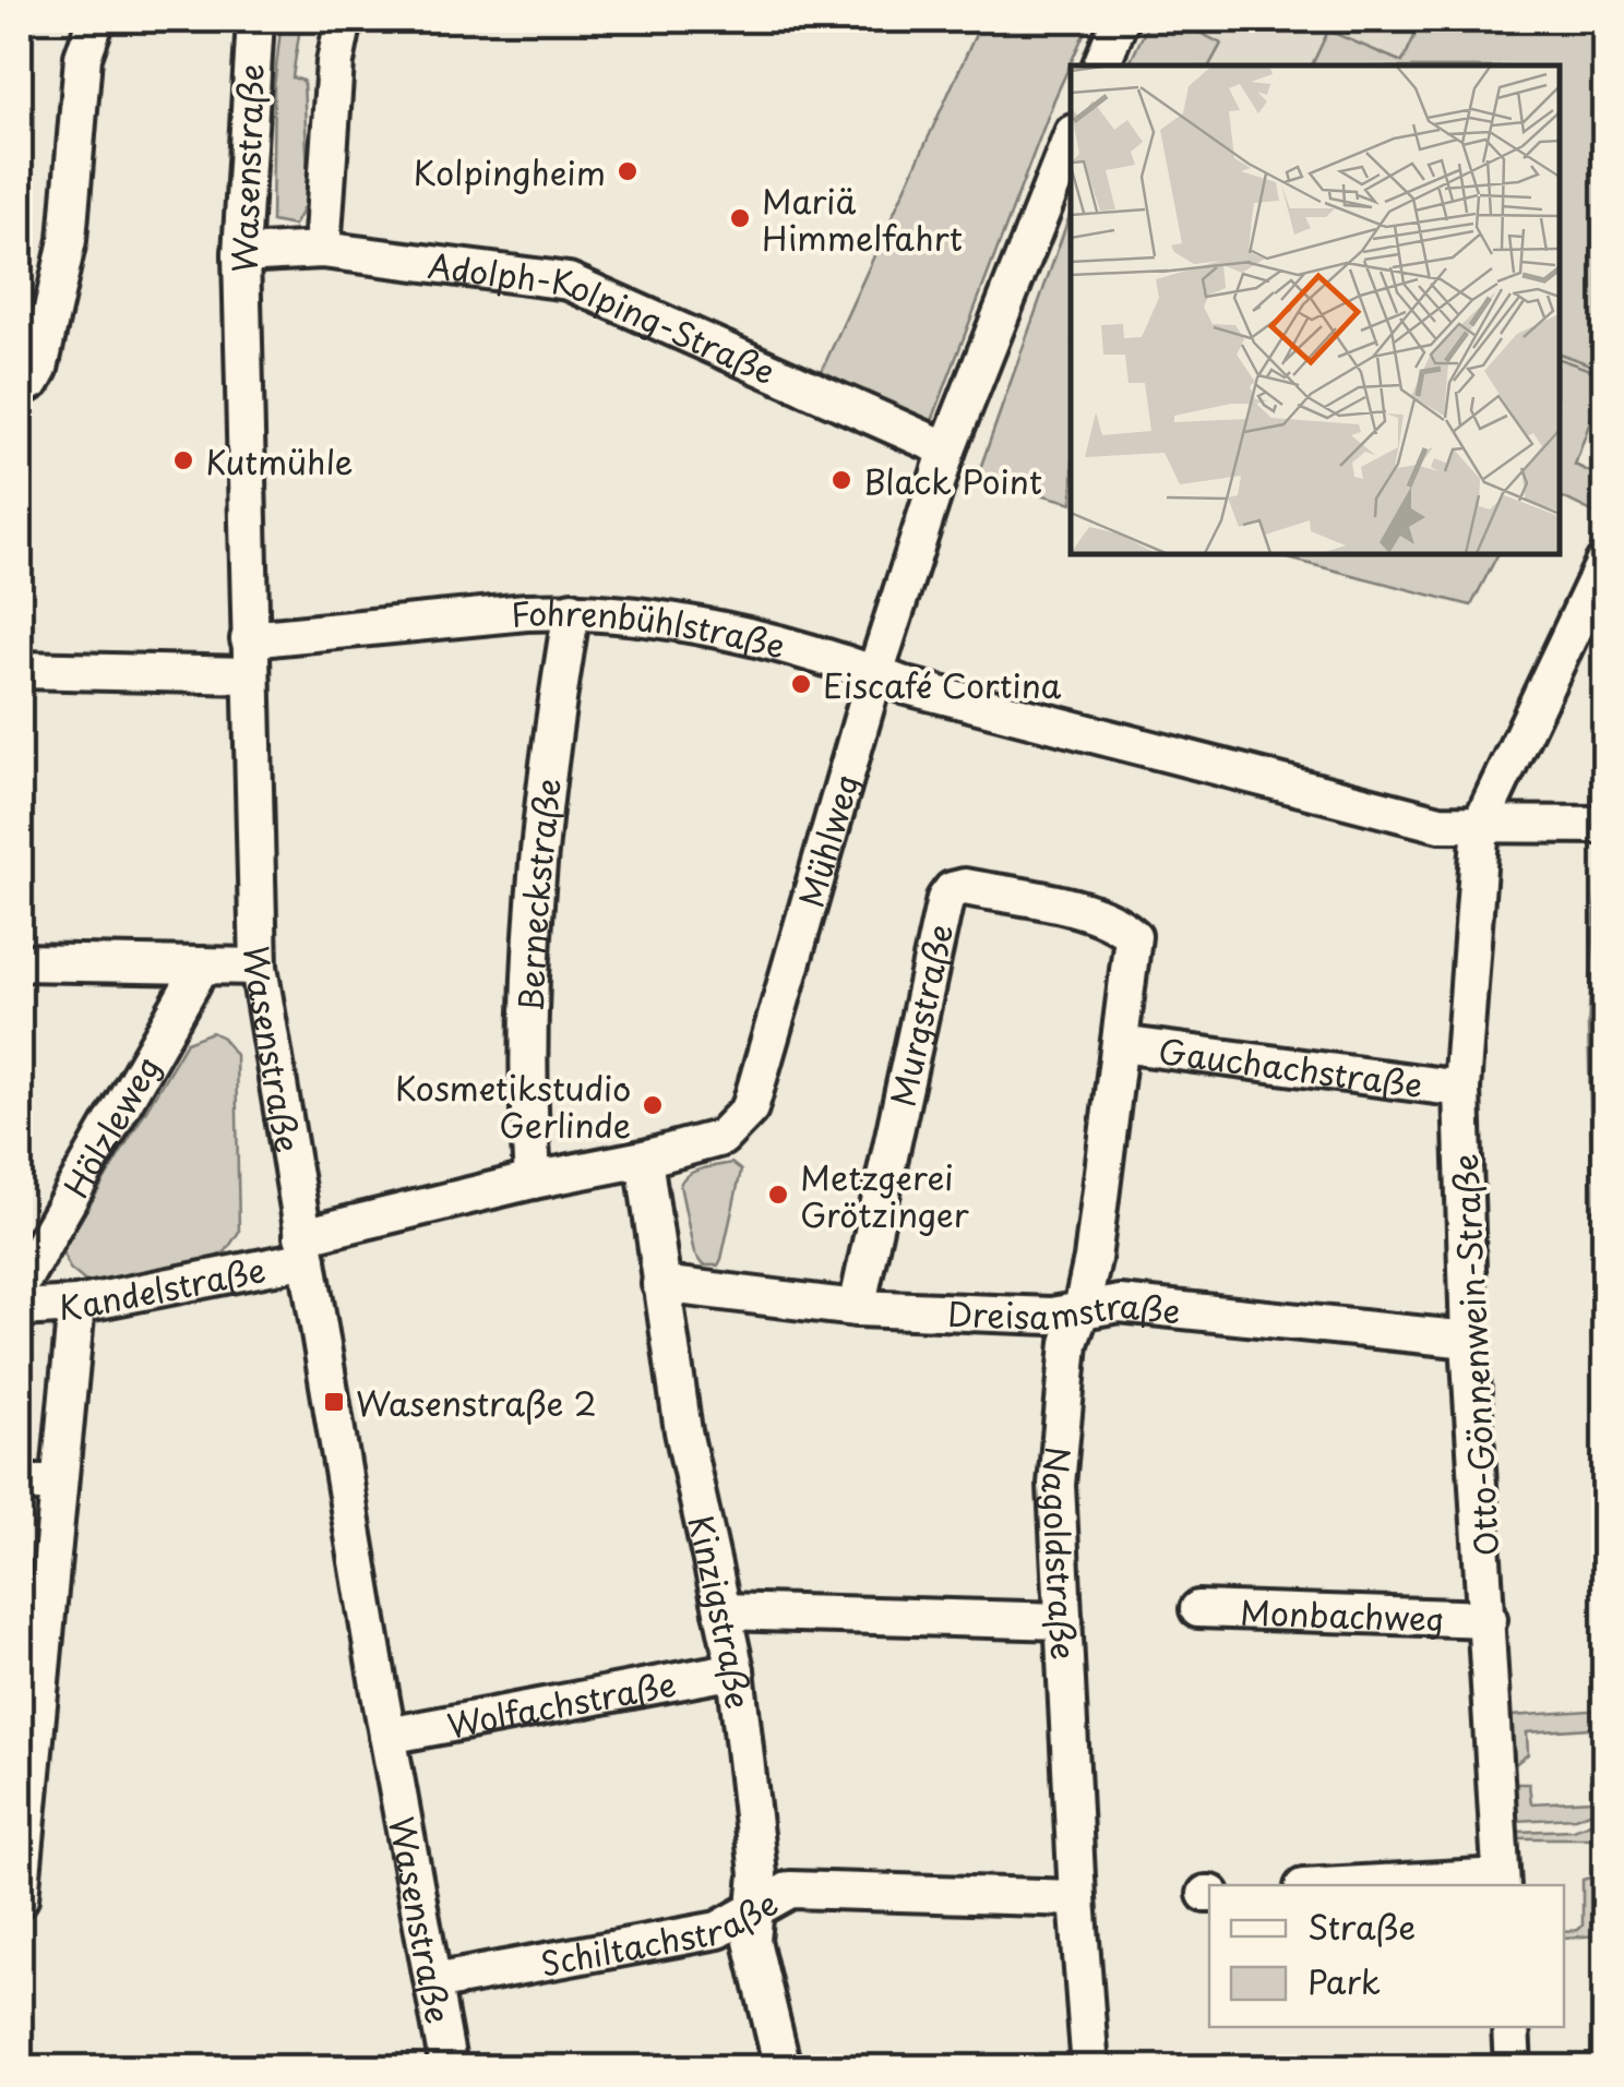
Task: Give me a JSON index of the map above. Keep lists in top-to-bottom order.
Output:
{
  "streets": {
    "street": [
      "Wasenstraße",
      "Adolph-Kolping-Straße",
      "Fohrenbühlstraße",
      "Mühlweg",
      "Berneckstraße",
      "Murgstraße",
      "Gauchachstraße",
      "Hölzleweg",
      "Kandelstraße",
      "Dreisamstraße",
      "Otto-Gönnenwein-Straße",
      "Nagoldstraße",
      "Kinzigstraße",
      "Monbachweg",
      "Wolfachstraße",
      "Schiltachstraße"
    ]
  },
  "crossings": [
    ["Wasenstraße", "Adolph-Kolping-Straße"],
    ["Wasenstraße", "Fohrenbühlstraße"],
    ["Wasenstraße", "Mühlweg"],
    ["Wasenstraße", "Kandelstraße"],
    ["Wasenstraße", "Wolfachstraße"],
    ["Wasenstraße", "Schiltachstraße"],
    ["Adolph-Kolping-Straße", "Mühlweg"],
    ["Fohrenbühlstraße", "Mühlweg"],
    ["Fohrenbühlstraße", "Berneckstraße"],
    ["Fohrenbühlstraße", "Otto-Gönnenwein-Straße"],
    ["Mühlweg", "Berneckstraße"],
    ["Mühlweg", "Kandelstraße"],
    ["Mühlweg", "Kinzigstraße"],
    ["Murgstraße", "Gauchachstraße"],
    ["Murgstraße", "Dreisamstraße"],
    ["Murgstraße", "Nagoldstraße"],
    ["Gauchachstraße", "Otto-Gönnenwein-Straße"],
    ["Gauchachstraße", "Nagoldstraße"],
    ["Dreisamstraße", "Otto-Gönnenwein-Straße"],
    ["Dreisamstraße", "Nagoldstraße"],
    ["Dreisamstraße", "Kinzigstraße"],
    ["Otto-Gönnenwein-Straße", "Monbachweg"],
    ["Nagoldstraße", "Schiltachstraße"],
    ["Kinzigstraße", "Wolfachstraße"],
    ["Kinzigstraße", "Schiltachstraße"]
  ],
  "places": {
    "other": [
      "Kolpingheim",
      "Mariä Himmelfahrt",
      "Kutmühle",
      "Black Point",
      "Eiscafé Cortina",
      "Kosmetikstudio Gerlinde",
      "Metzgerei Grötzinger"
    ],
    "transit": ["Wasenstraße 2"]
  },
  "legend": ["Straße", "Park"]
}
